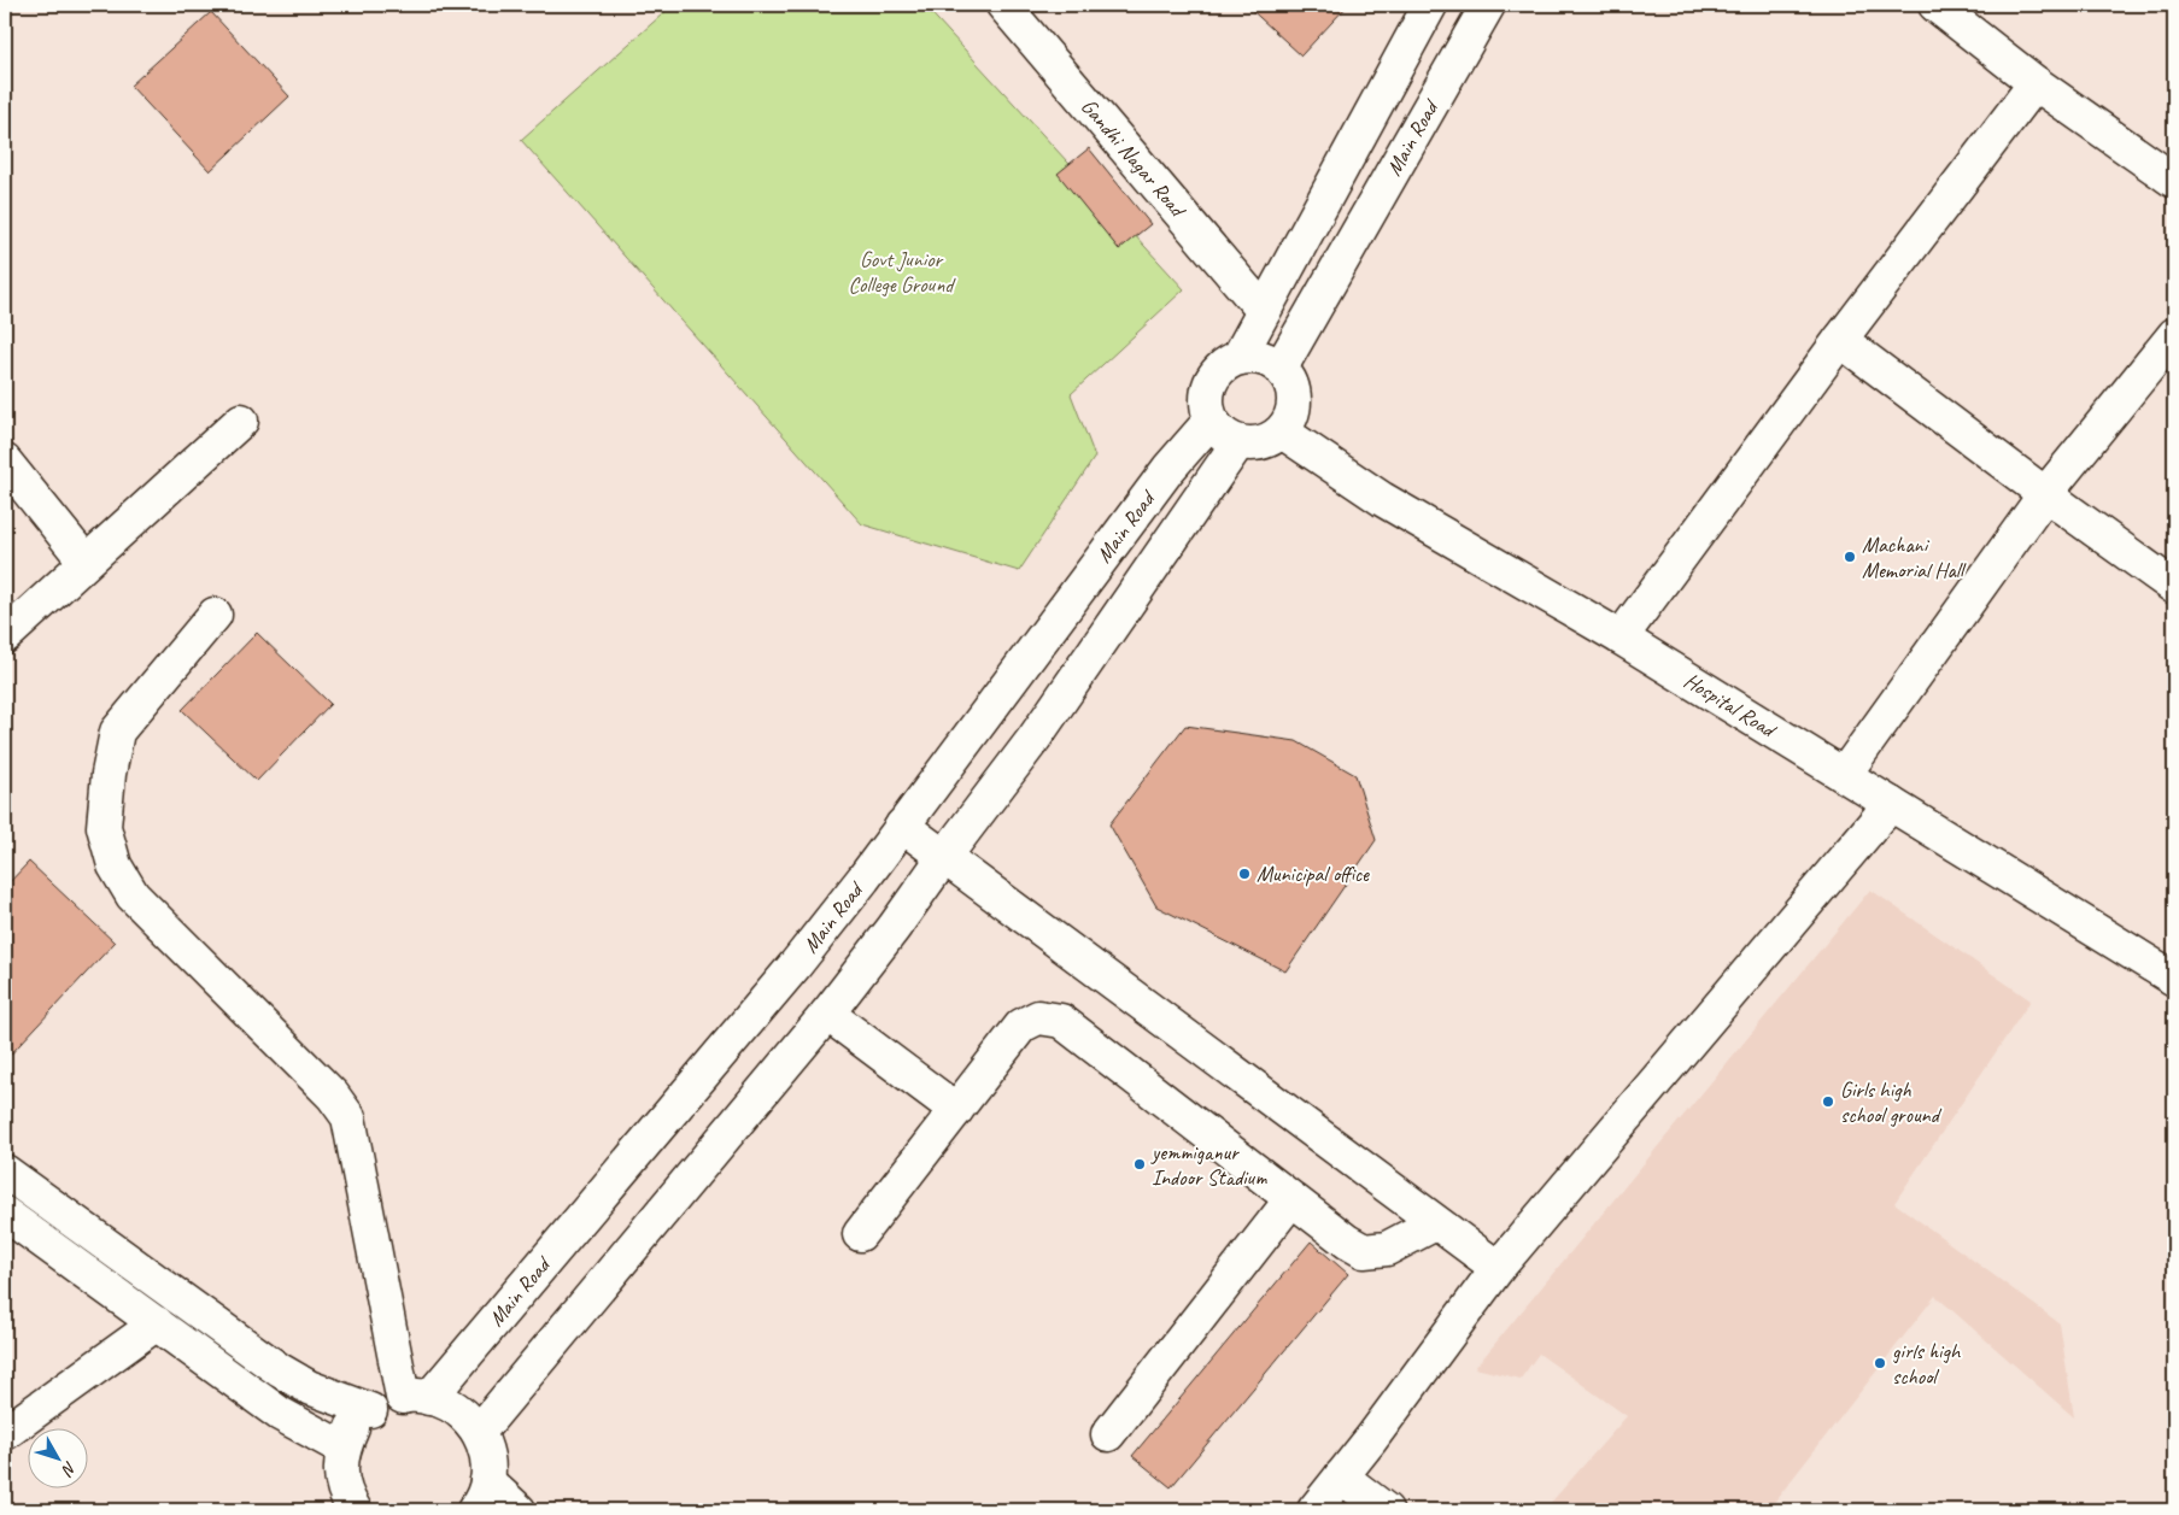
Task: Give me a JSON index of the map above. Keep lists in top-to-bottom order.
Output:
{
  "streets": {
    "street": ["Main Road", "Gandhi Nagar Road", "Hospital Road"]
  },
  "crossings": [
    ["Main Road", "Hospital Road"]
  ],
  "parks": ["Govt Junior College Ground"],
  "places": [
    "Machani Memorial Hall",
    "Municipal office",
    "Girls high school ground",
    "yemmiganur Indoor Stadium",
    "girls high school"
  ],
  "north": "bottom right"
}
